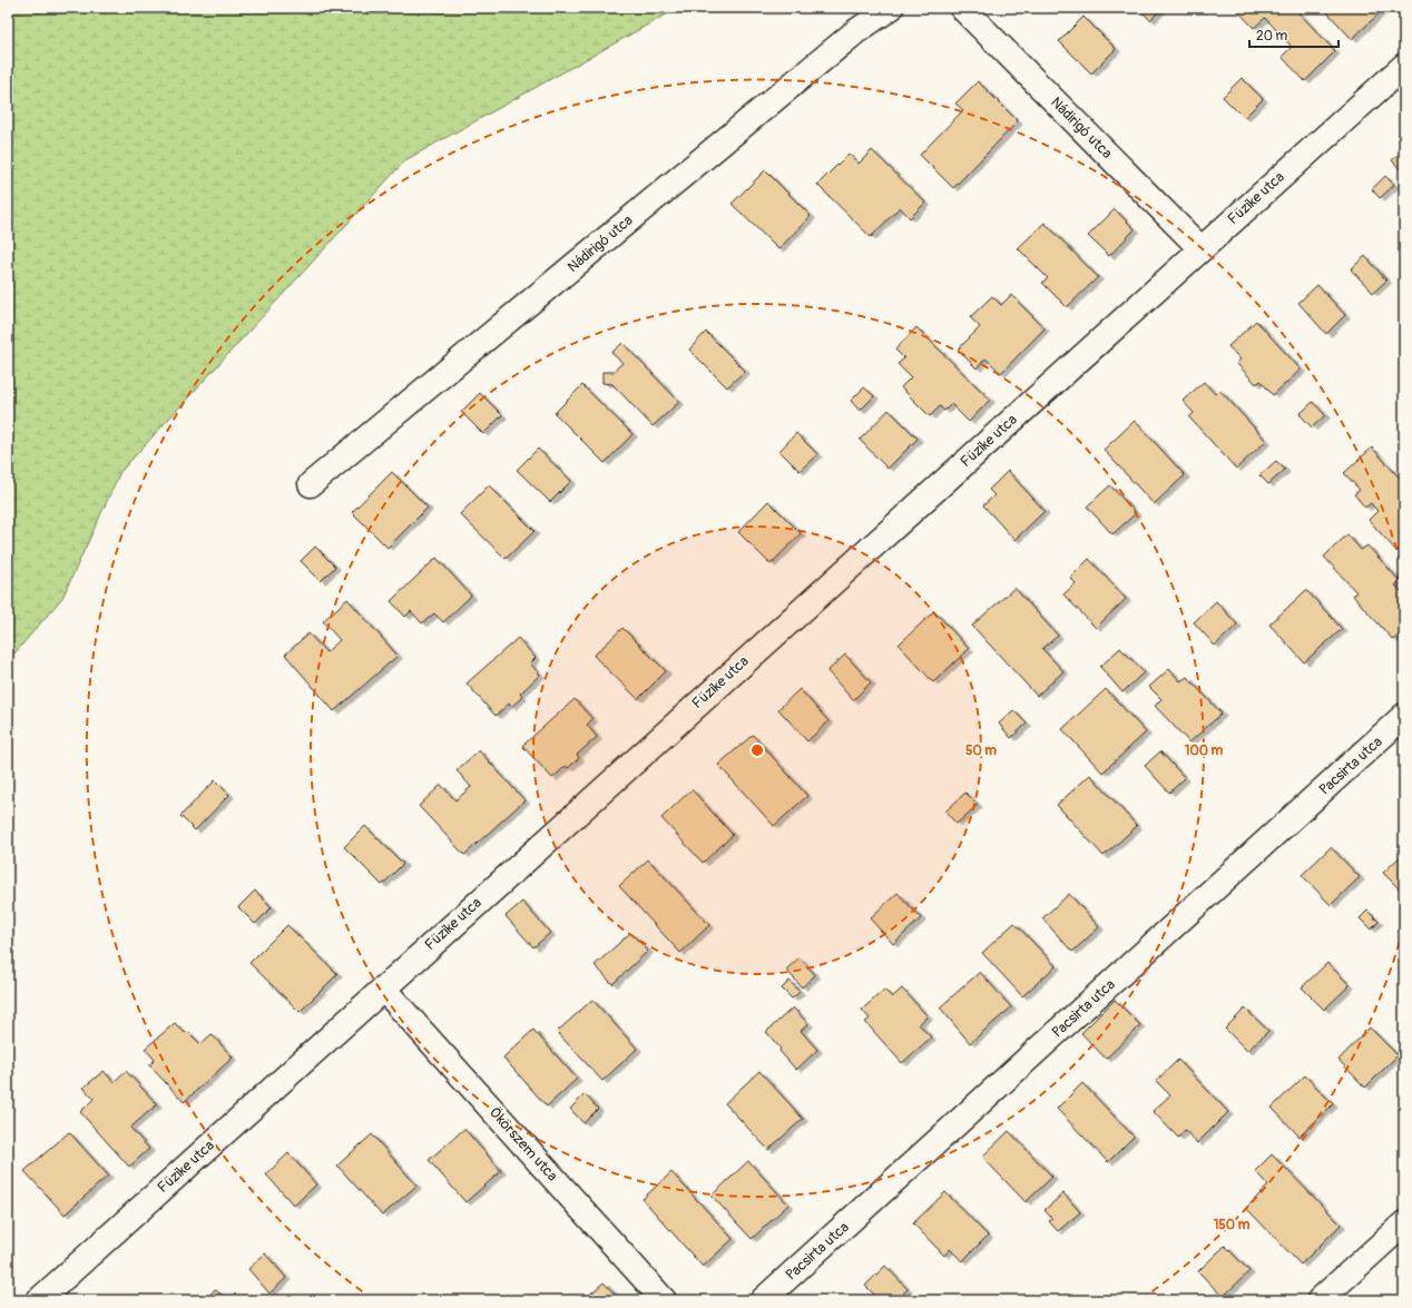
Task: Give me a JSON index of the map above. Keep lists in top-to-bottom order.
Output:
{
  "streets": {
    "street": [
      "Nádirigó utca",
      "Füzike utca",
      "Pacsirta utca",
      "Ökörszem utca"
    ]
  },
  "crossings": [
    ["Nádirigó utca", "Füzike utca"],
    ["Füzike utca", "Ökörszem utca"]
  ],
  "scale_bar": "20 m",
  "rings": ["50 m", "100 m", "150 m"]
}
